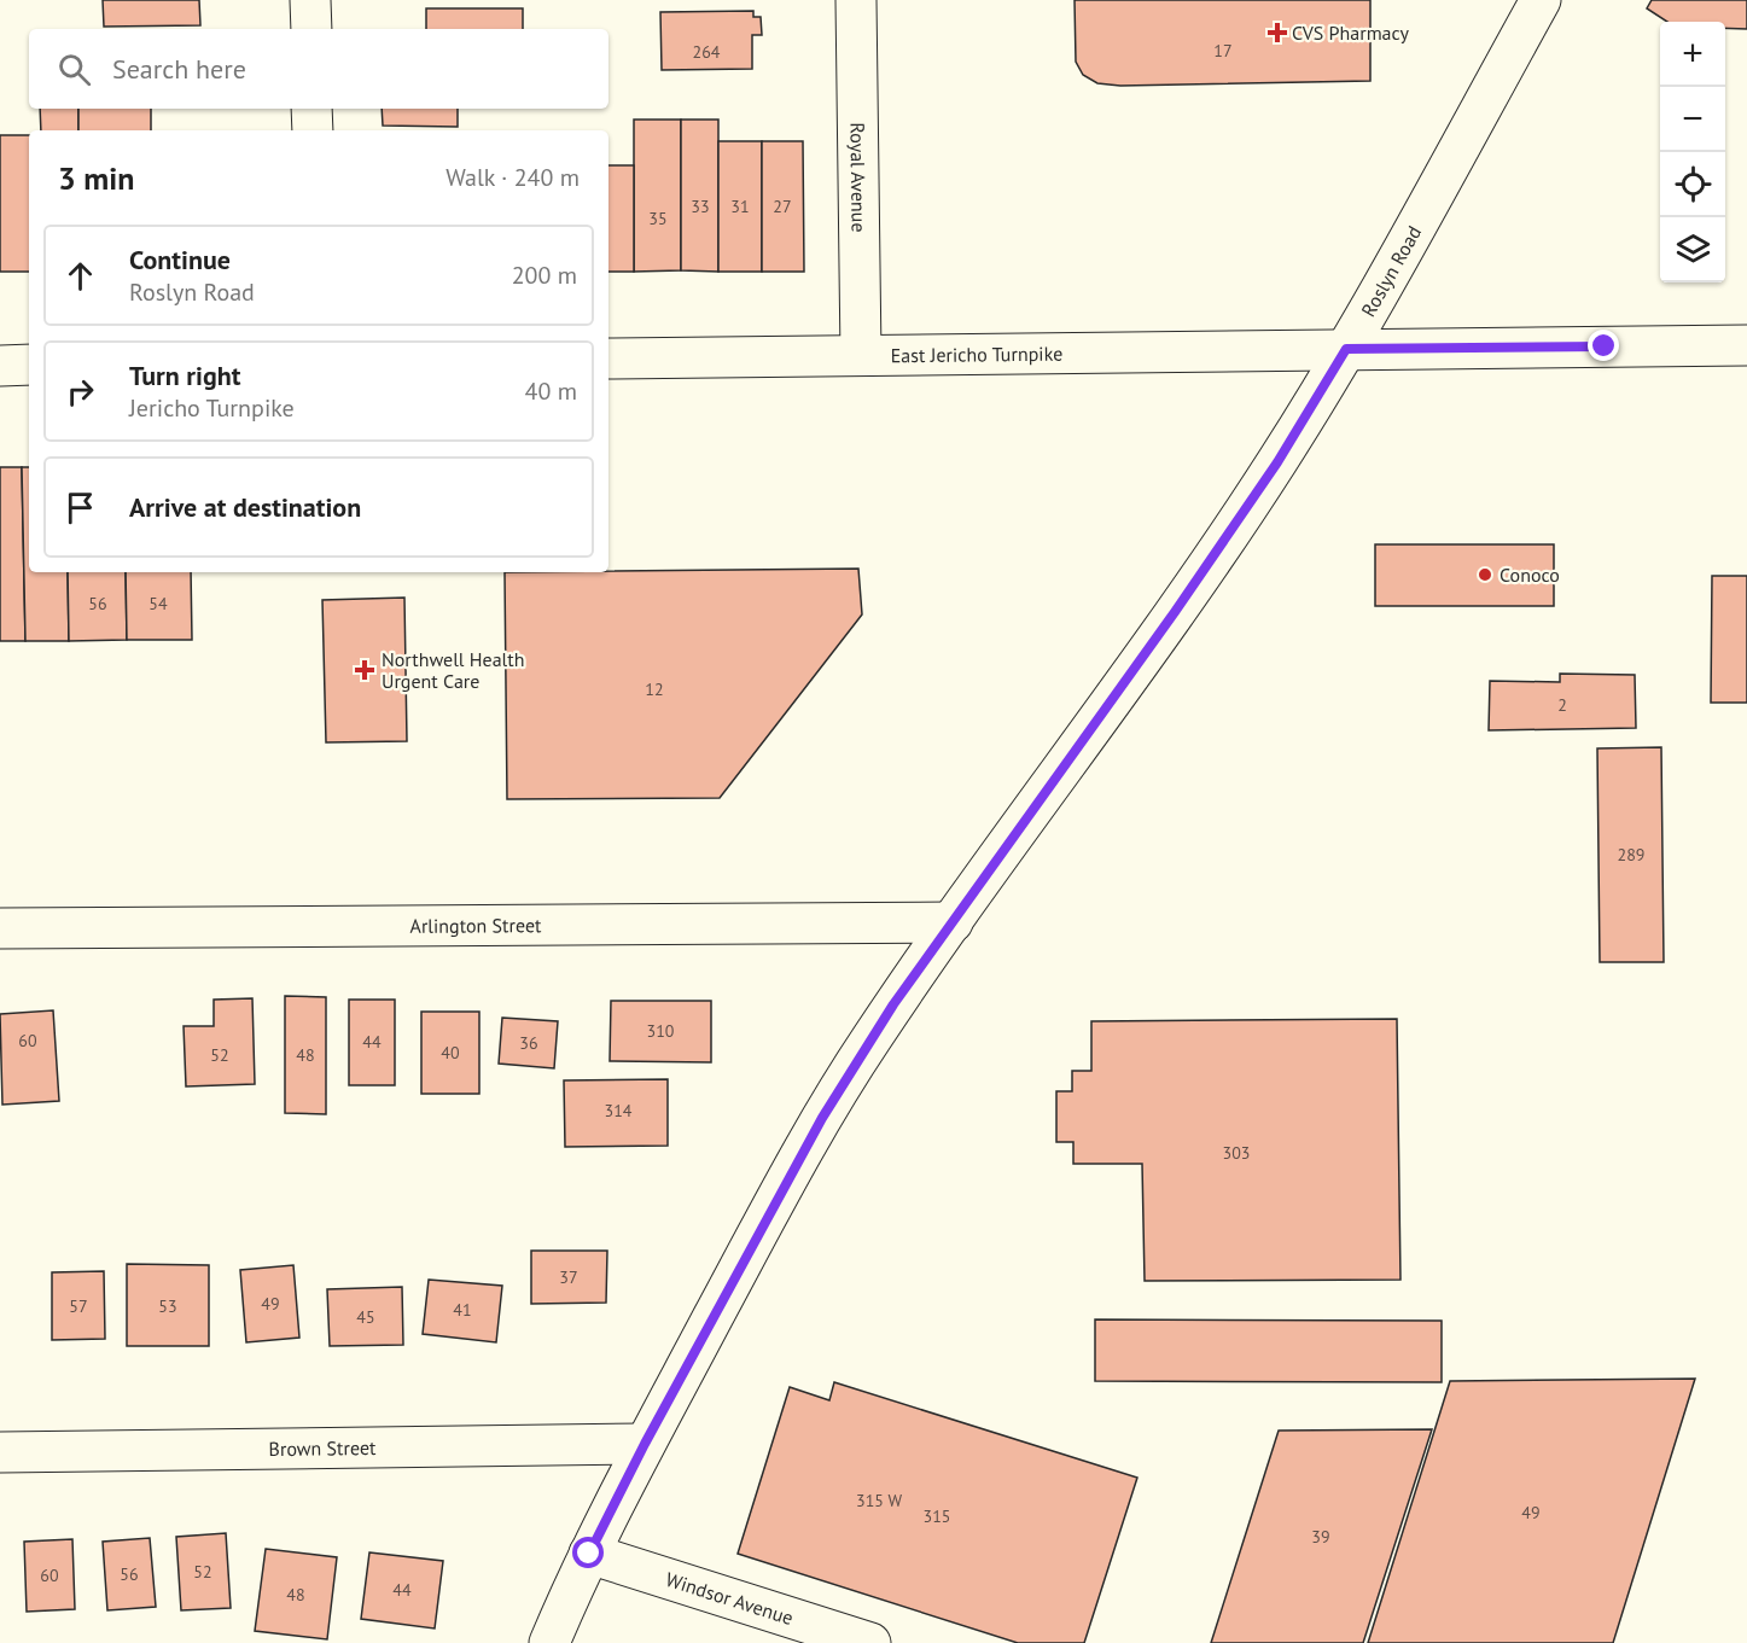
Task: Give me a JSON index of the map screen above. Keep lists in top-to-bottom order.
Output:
{
  "streets": {
    "main road": [
      "Royal Avenue",
      "Roslyn Road",
      "East Jericho Turnpike",
      "Arlington Street",
      "Brown Street",
      "Windsor Avenue"
    ]
  },
  "crossings": [
    ["Royal Avenue", "East Jericho Turnpike"],
    ["Roslyn Road", "East Jericho Turnpike"],
    ["Roslyn Road", "Arlington Street"],
    ["Roslyn Road", "Brown Street"],
    ["Roslyn Road", "Windsor Avenue"]
  ],
  "places": {
    "health": ["CVS Pharmacy", "Northwell Health Urgent Care"],
    "other": ["Conoco"]
  },
  "house_numbers": [
    "17",
    "264",
    "33",
    "31",
    "27",
    "35",
    "56",
    "54",
    "12",
    "2",
    "289",
    "310",
    "60",
    "44",
    "36",
    "40",
    "52",
    "48",
    "314",
    "303",
    "37",
    "49",
    "57",
    "53",
    "41",
    "45",
    "315 W",
    "49",
    "315",
    "39",
    "52",
    "56",
    "60",
    "44",
    "48"
  ],
  "page": {
    "map_buttons": ["+", "−"],
    "search": "Search here",
    "heading": ["3 min", "Walk · 240 m"],
    "list": [
      ["Continue", "Roslyn Road", "200 m"],
      ["Turn right", "Jericho Turnpike", "40 m"],
      "Arrive at destination"
    ]
  }
}
